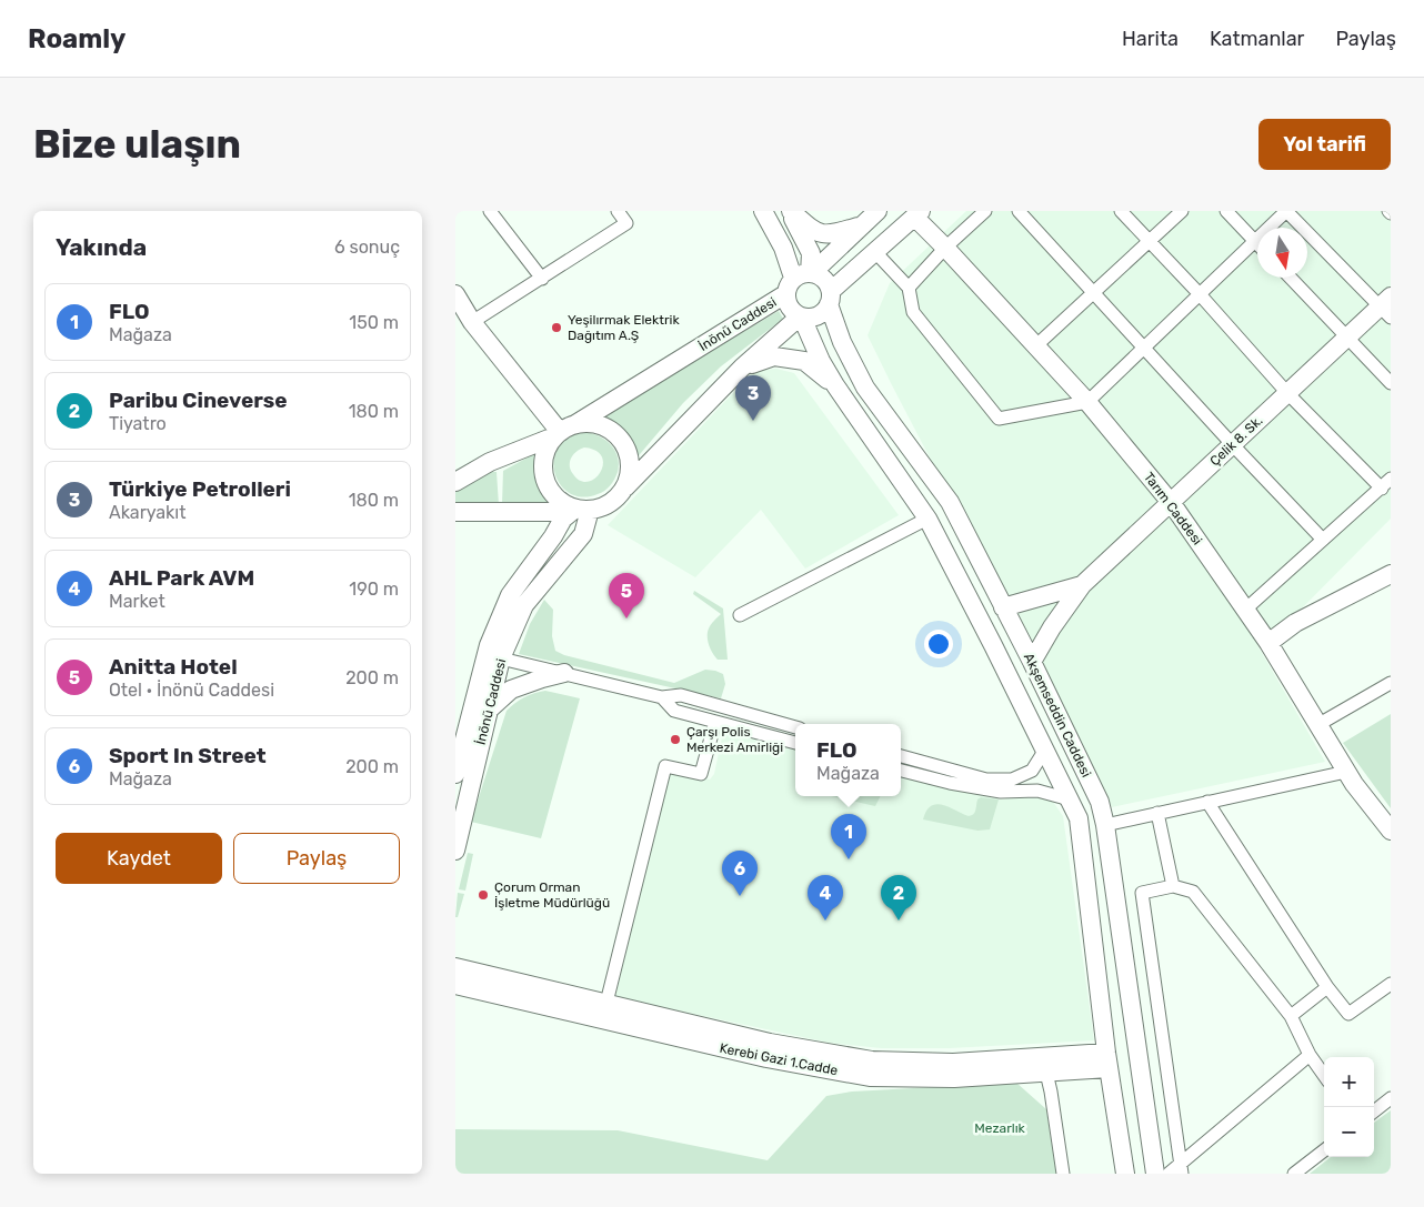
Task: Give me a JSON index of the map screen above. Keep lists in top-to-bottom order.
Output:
{
  "streets": {
    "street": [
      "İnönü Caddesi",
      "Çelik 8. Sk.",
      "Tarım Caddesi",
      "Akşemseddin Caddesi",
      "Kerebi Gazi 1.Cadde"
    ]
  },
  "crossings": [
    ["İnönü Caddesi", "Akşemseddin Caddesi"],
    ["Çelik 8. Sk.", "Tarım Caddesi"],
    ["Akşemseddin Caddesi", "Kerebi Gazi 1.Cadde"]
  ],
  "parks": ["Mezarlık"],
  "places": ["Yeşilırmak Elektrik Dağıtım A.Ş", "Çarşı Polis Merkezi Amirliği", "Çorum Orman İşletme Müdürlüğü"],
  "north": "bottom",
  "page": {
    "header": "Roamly",
    "nav": ["Harita", "Katmanlar", "Paylaş"],
    "buttons": [
      "Yol tarifi",
      ["Kaydet", "Paylaş"]
    ],
    "title": "Bize ulaşın",
    "heading": ["Yakında", "6 sonuç"],
    "list": [
      {
        "mark": "1",
        "name": "FLO",
        "note": "Mağaza",
        "value": "150 m"
      },
      {
        "mark": "2",
        "name": "Paribu Cineverse",
        "note": "Tiyatro",
        "value": "180 m"
      },
      {
        "mark": "3",
        "name": "Türkiye Petrolleri",
        "note": "Akaryakıt",
        "value": "180 m"
      },
      {
        "mark": "4",
        "name": "AHL Park AVM",
        "note": "Market",
        "value": "190 m"
      },
      {
        "mark": "5",
        "name": "Anitta Hotel",
        "note": "Otel · İnönü Caddesi",
        "value": "200 m"
      },
      {
        "mark": "6",
        "name": "Sport In Street",
        "note": "Mağaza",
        "value": "200 m"
      }
    ],
    "pins": [
      "3",
      "5",
      "1",
      "6",
      "2",
      "4"
    ],
    "popup": ["FLO", "Mağaza"],
    "map_buttons": ["+", "−"]
  }
}
